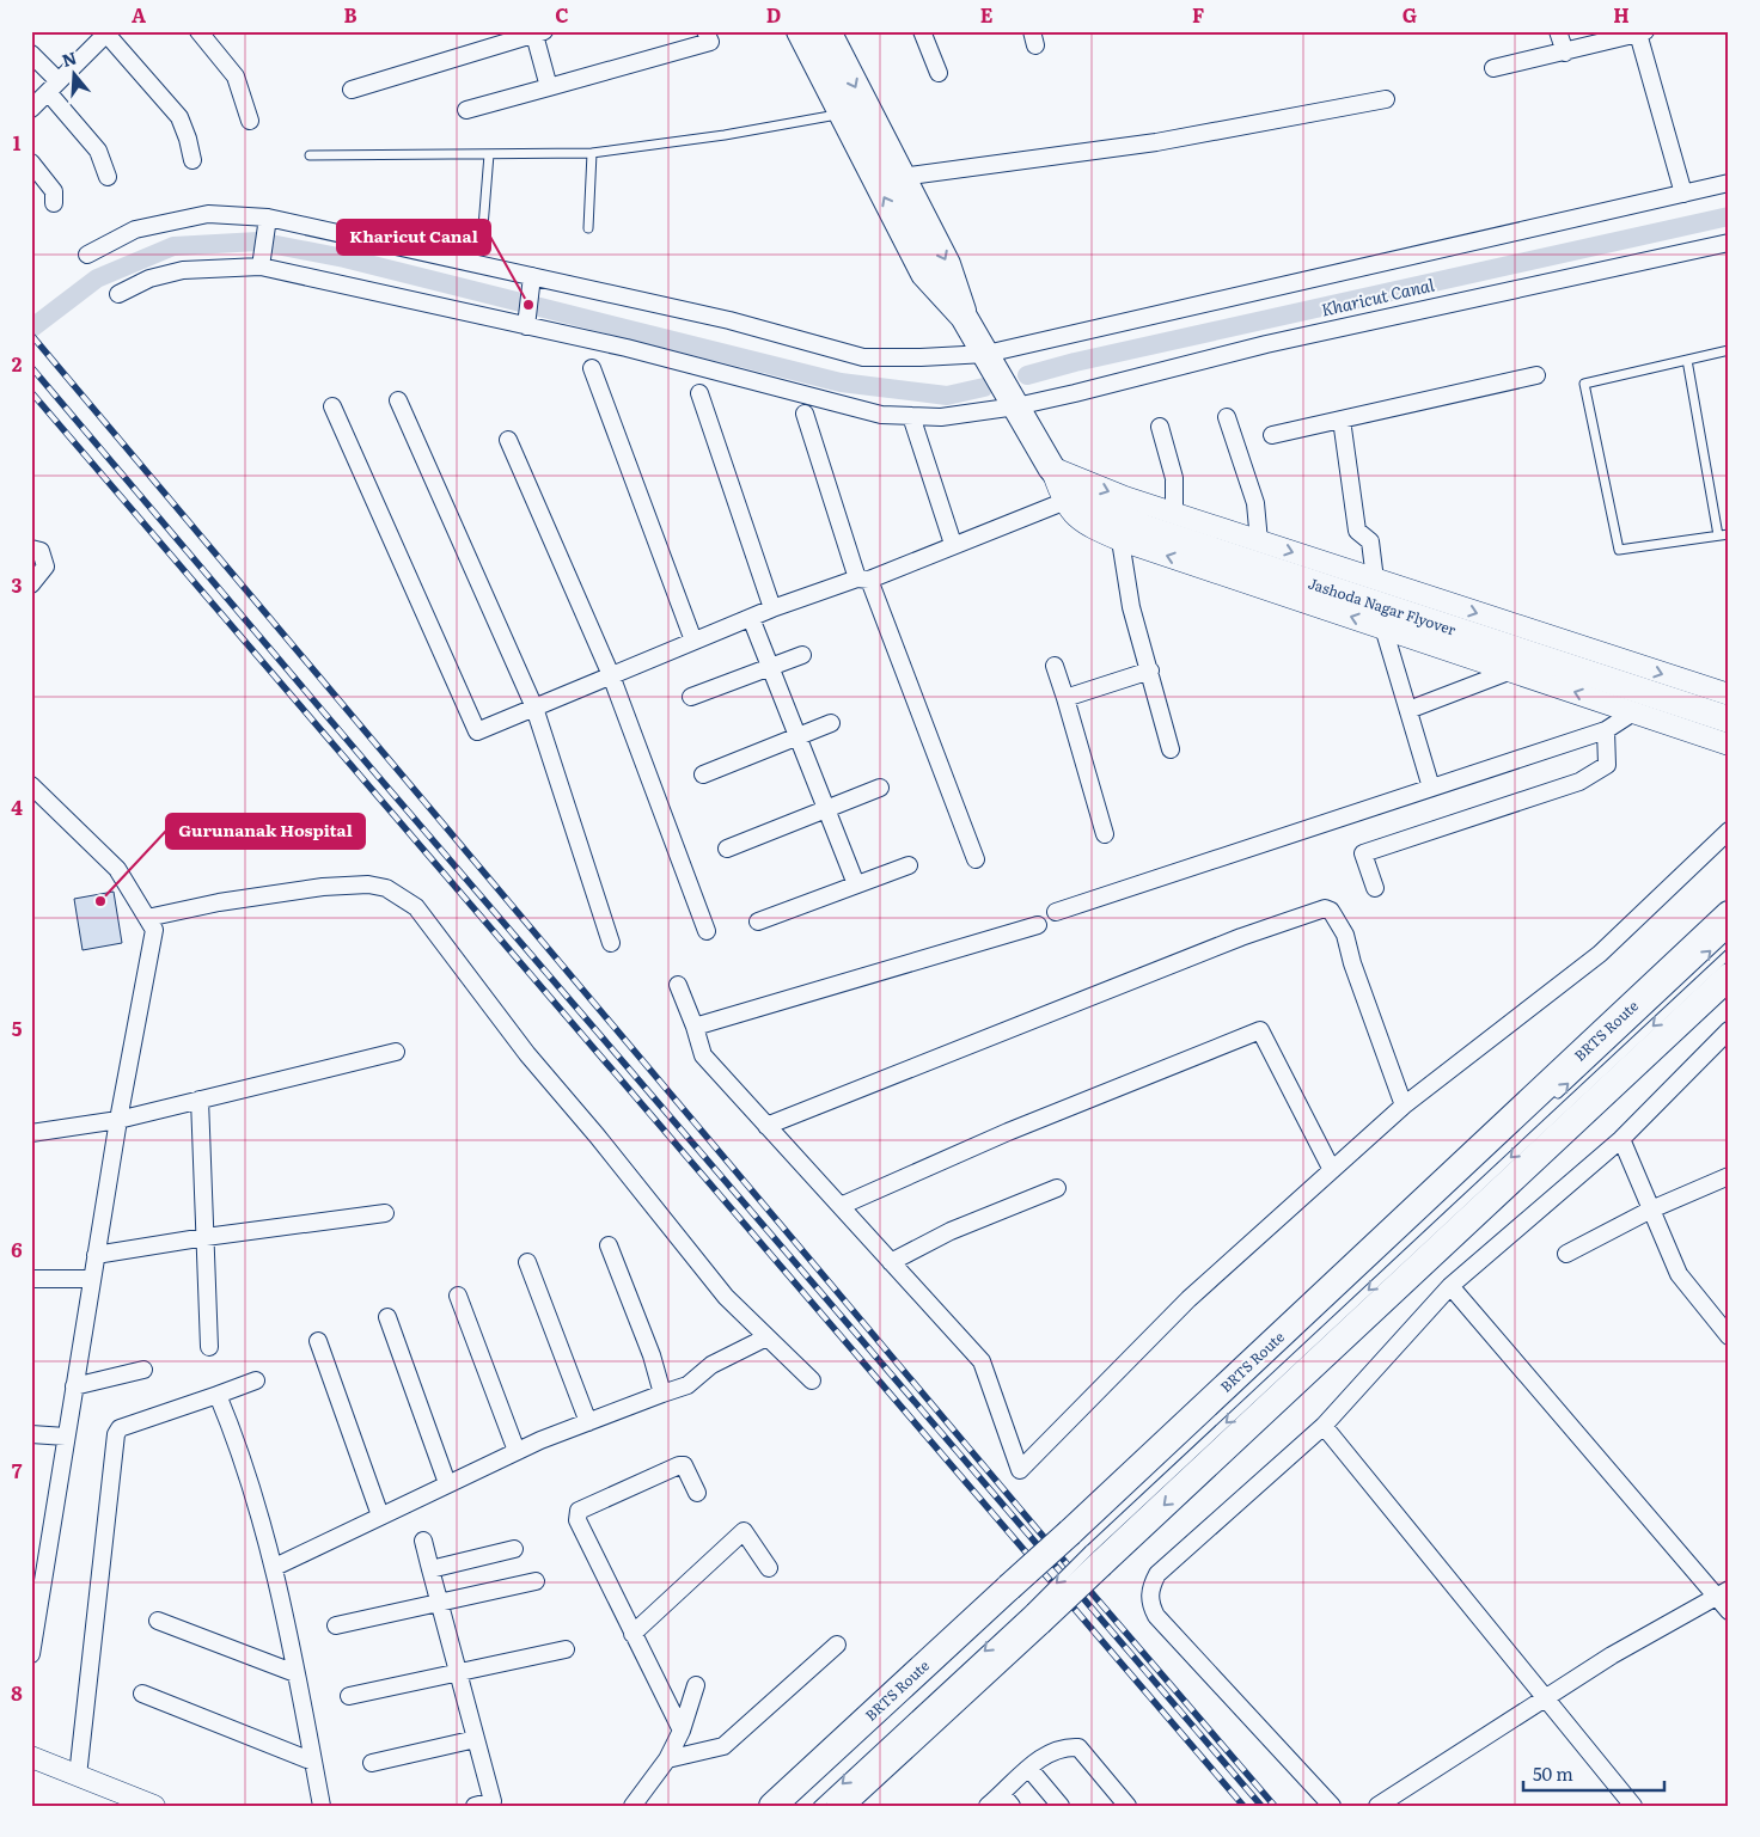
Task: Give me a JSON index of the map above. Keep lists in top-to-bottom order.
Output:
{
  "streets": {
    "main road": ["Jashoda Nagar Flyover"],
    "lane": ["BRTS Route"]
  },
  "water": ["Kharicut Canal"],
  "places": ["Kharicut Canal", "Gurunanak Hospital"],
  "scale_bar": "50 m",
  "north": "top",
  "grid": {
    "columns": [
      "A",
      "B",
      "C",
      "D",
      "E",
      "F",
      "G",
      "H"
    ],
    "rows": [
      "1",
      "2",
      "3",
      "4",
      "5",
      "6",
      "7",
      "8"
    ]
  }
}
